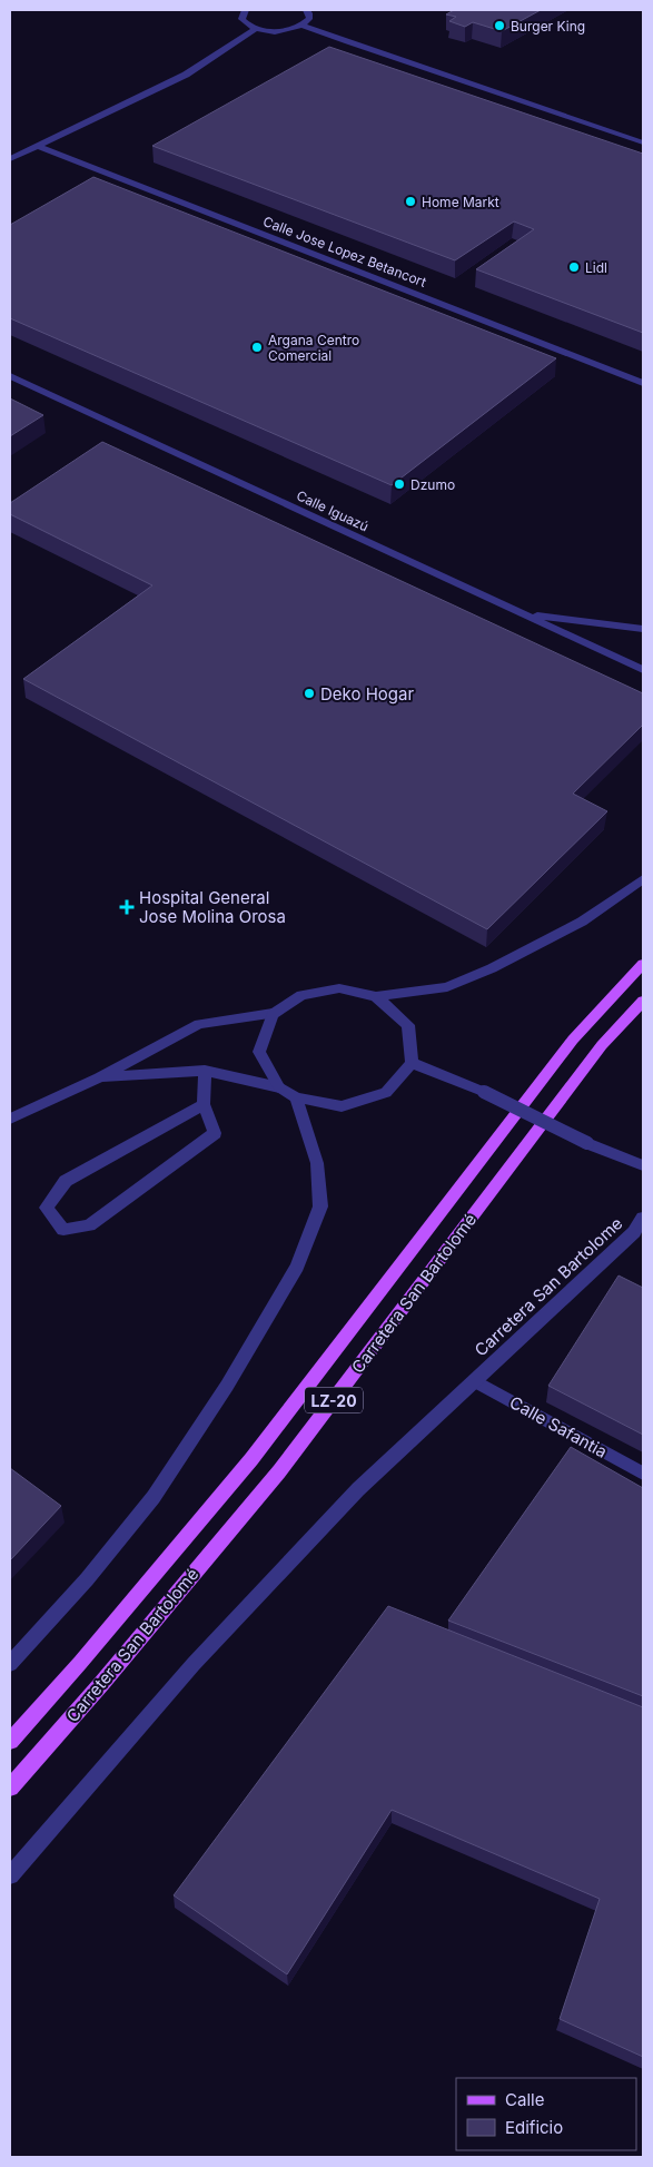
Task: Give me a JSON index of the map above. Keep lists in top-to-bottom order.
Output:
{
  "streets": {
    "main road": ["Carretera San Bartolomé", "LZ-20"],
    "street": [
      "Calle Jose Lopez Betancort",
      "Calle Iguazú",
      "Carretera San Bartolome",
      "Calle Safantia"
    ]
  },
  "crossings": [
    ["Carretera San Bartolome", "Calle Safantia"]
  ],
  "places": {
    "other": [
      "Burger King",
      "Home Markt",
      "Lidl",
      "Argana Centro Comercial",
      "Dzumo",
      "Deko Hogar"
    ],
    "health": ["Hospital General Jose Molina Orosa"]
  },
  "legend": ["Calle", "Edificio"]
}
